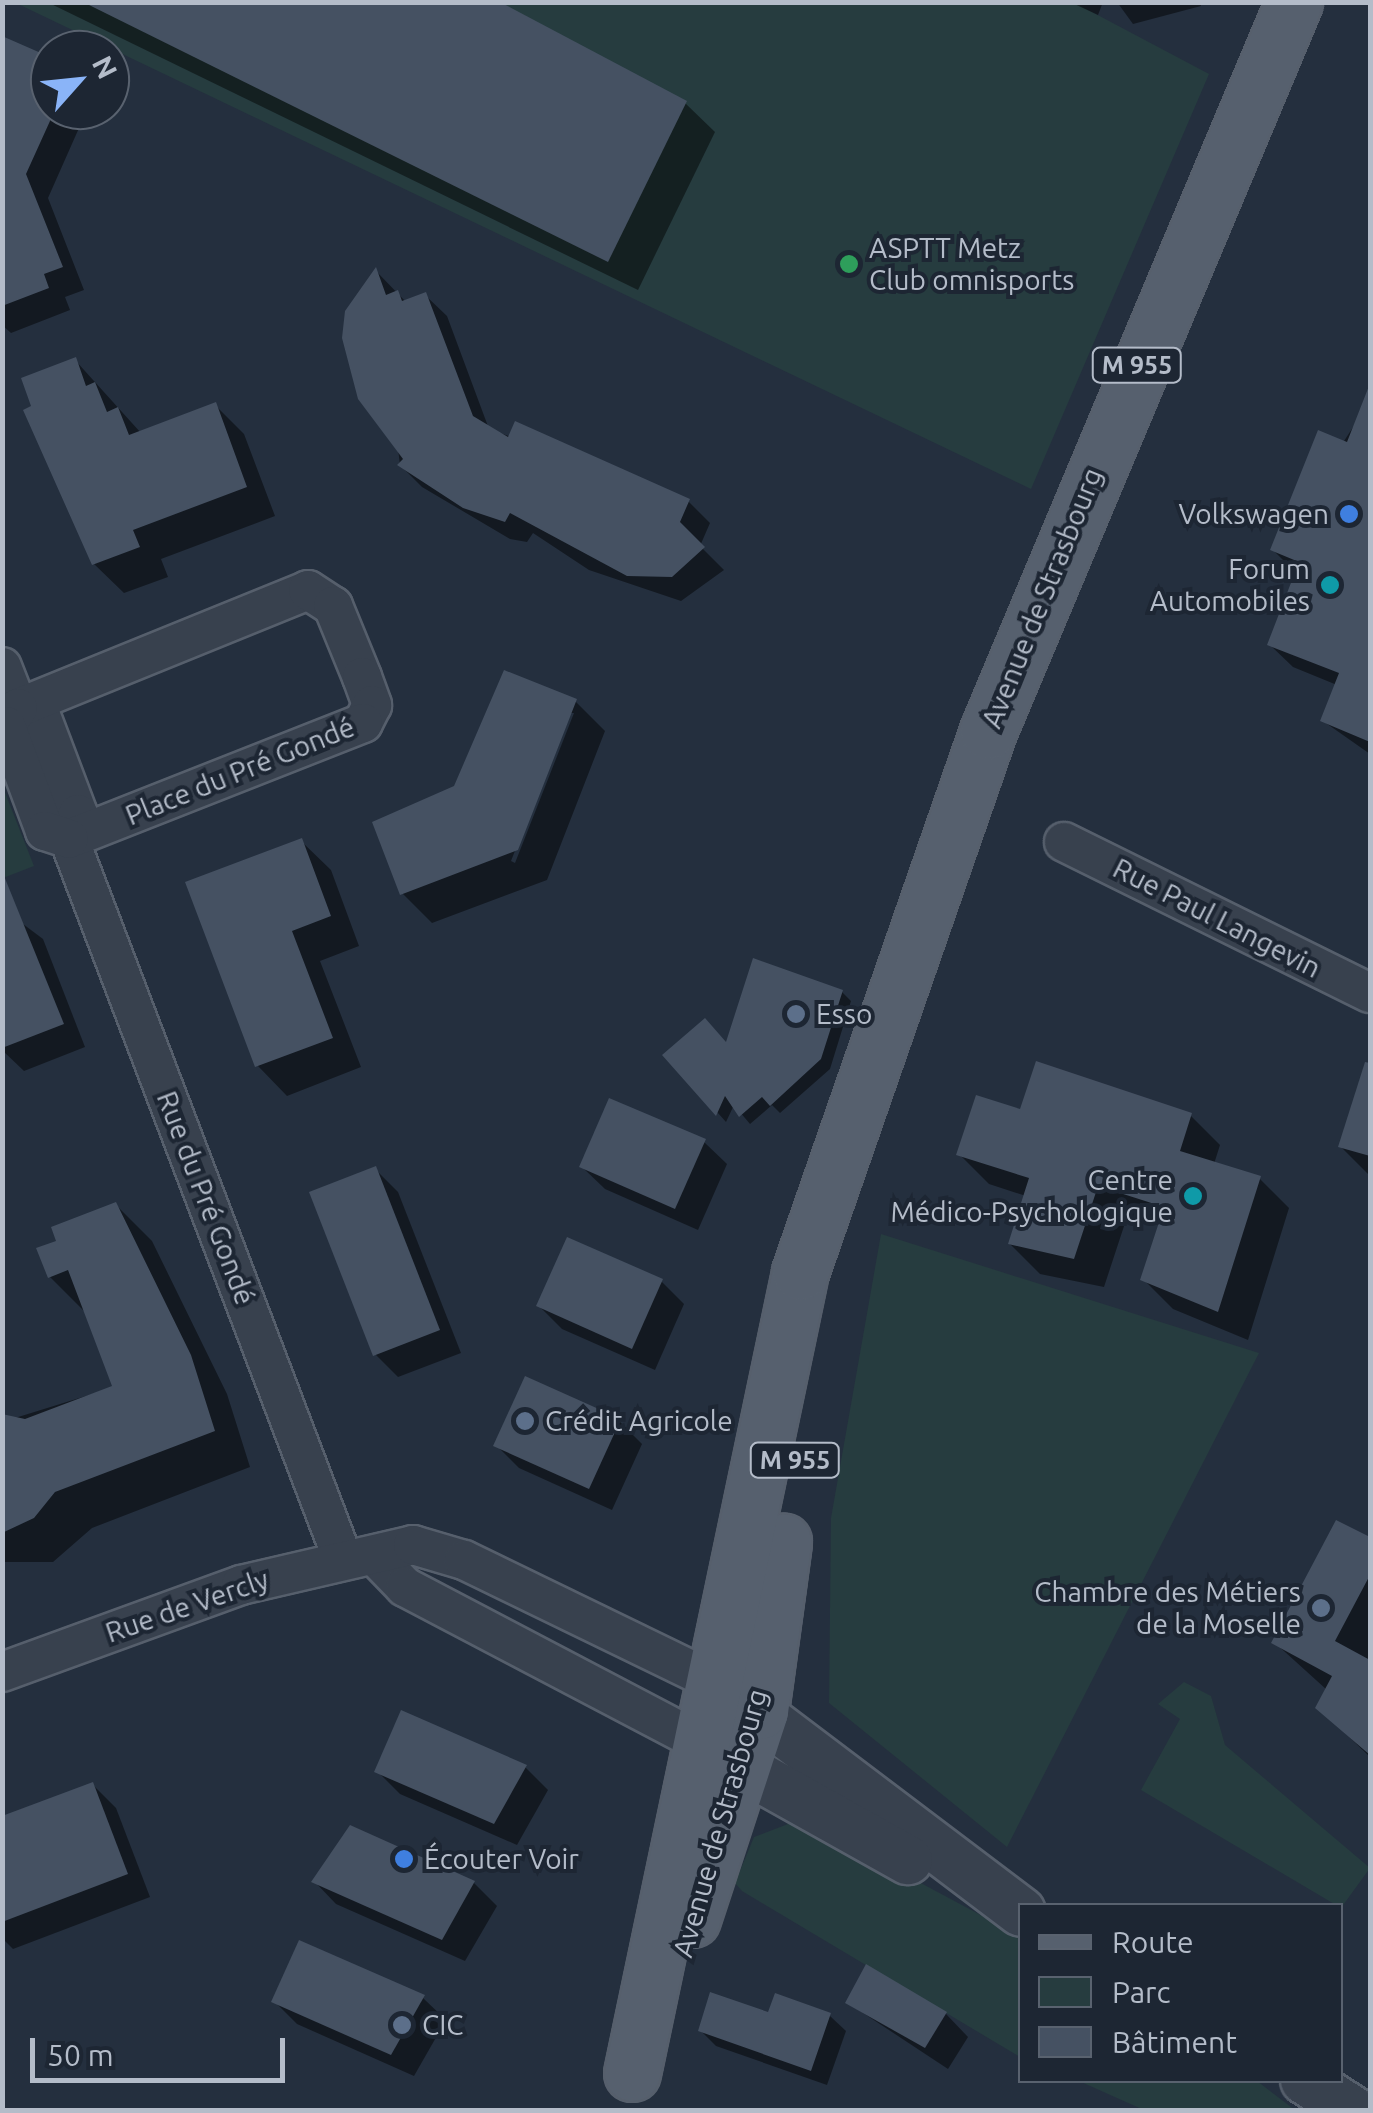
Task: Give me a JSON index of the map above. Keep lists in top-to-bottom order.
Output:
{
  "streets": {
    "main road": ["M 955", "Avenue de Strasbourg"],
    "street": [
      "Place du Pré Gondé",
      "Rue Paul Langevin",
      "Rue du Pré Gondé",
      "Rue de Vercly"
    ]
  },
  "crossings": [
    ["Avenue de Strasbourg", "Rue de Vercly"],
    ["Place du Pré Gondé", "Rue du Pré Gondé"],
    ["Rue du Pré Gondé", "Rue de Vercly"]
  ],
  "places": [
    "ASPTT Metz Club omnisports",
    "Volkswagen",
    "Forum Automobiles",
    "Esso",
    "Centre Médico-Psychologique",
    "Crédit Agricole",
    "Chambre des Métiers de la Moselle",
    "Écouter Voir",
    "CIC"
  ],
  "legend": ["Route", "Parc", "Bâtiment"],
  "scale_bar": "50 m",
  "north": "top right"
}
